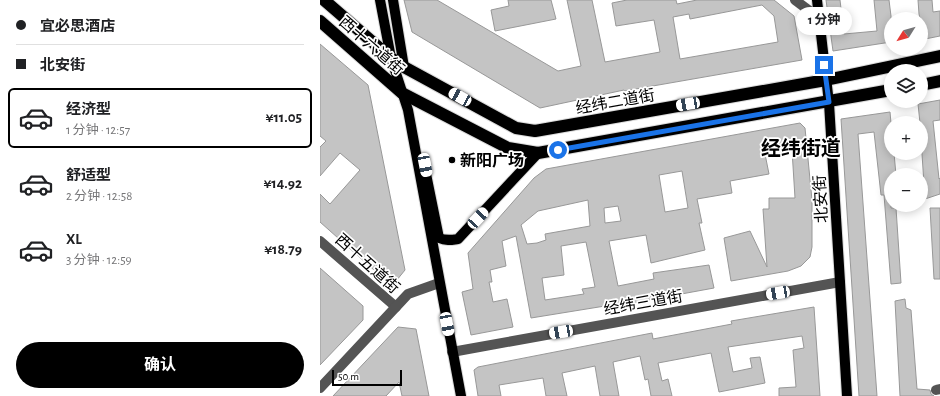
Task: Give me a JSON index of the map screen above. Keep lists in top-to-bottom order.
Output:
{
  "streets": {
    "highway": ["西十六道街", "经纬二道街"],
    "main road": ["北安街"],
    "street": ["西十五道街", "经纬三道街"]
  },
  "crossings": [
    ["西十六道街", "经纬二道街"],
    ["经纬二道街", "北安街"],
    ["北安街", "经纬三道街"]
  ],
  "districts": ["经纬街道"],
  "places": ["新阳广场"],
  "scale_bar": "50 m",
  "north": "bottom left",
  "page": {
    "banner": ["宜必思酒店", "北安街"],
    "bubble": "1 分钟",
    "map_buttons": ["+", "−"],
    "list": [
      {
        "name": "经济型",
        "note": "1 分钟 · 12:57",
        "value": "¥11.05"
      },
      {
        "name": "舒适型",
        "note": "2 分钟 · 12:58",
        "value": "¥14.92"
      },
      {
        "name": "XL",
        "note": "3 分钟 · 12:59",
        "value": "¥18.79"
      }
    ],
    "buttons": "确认",
    "scale": "50 m"
  }
}
